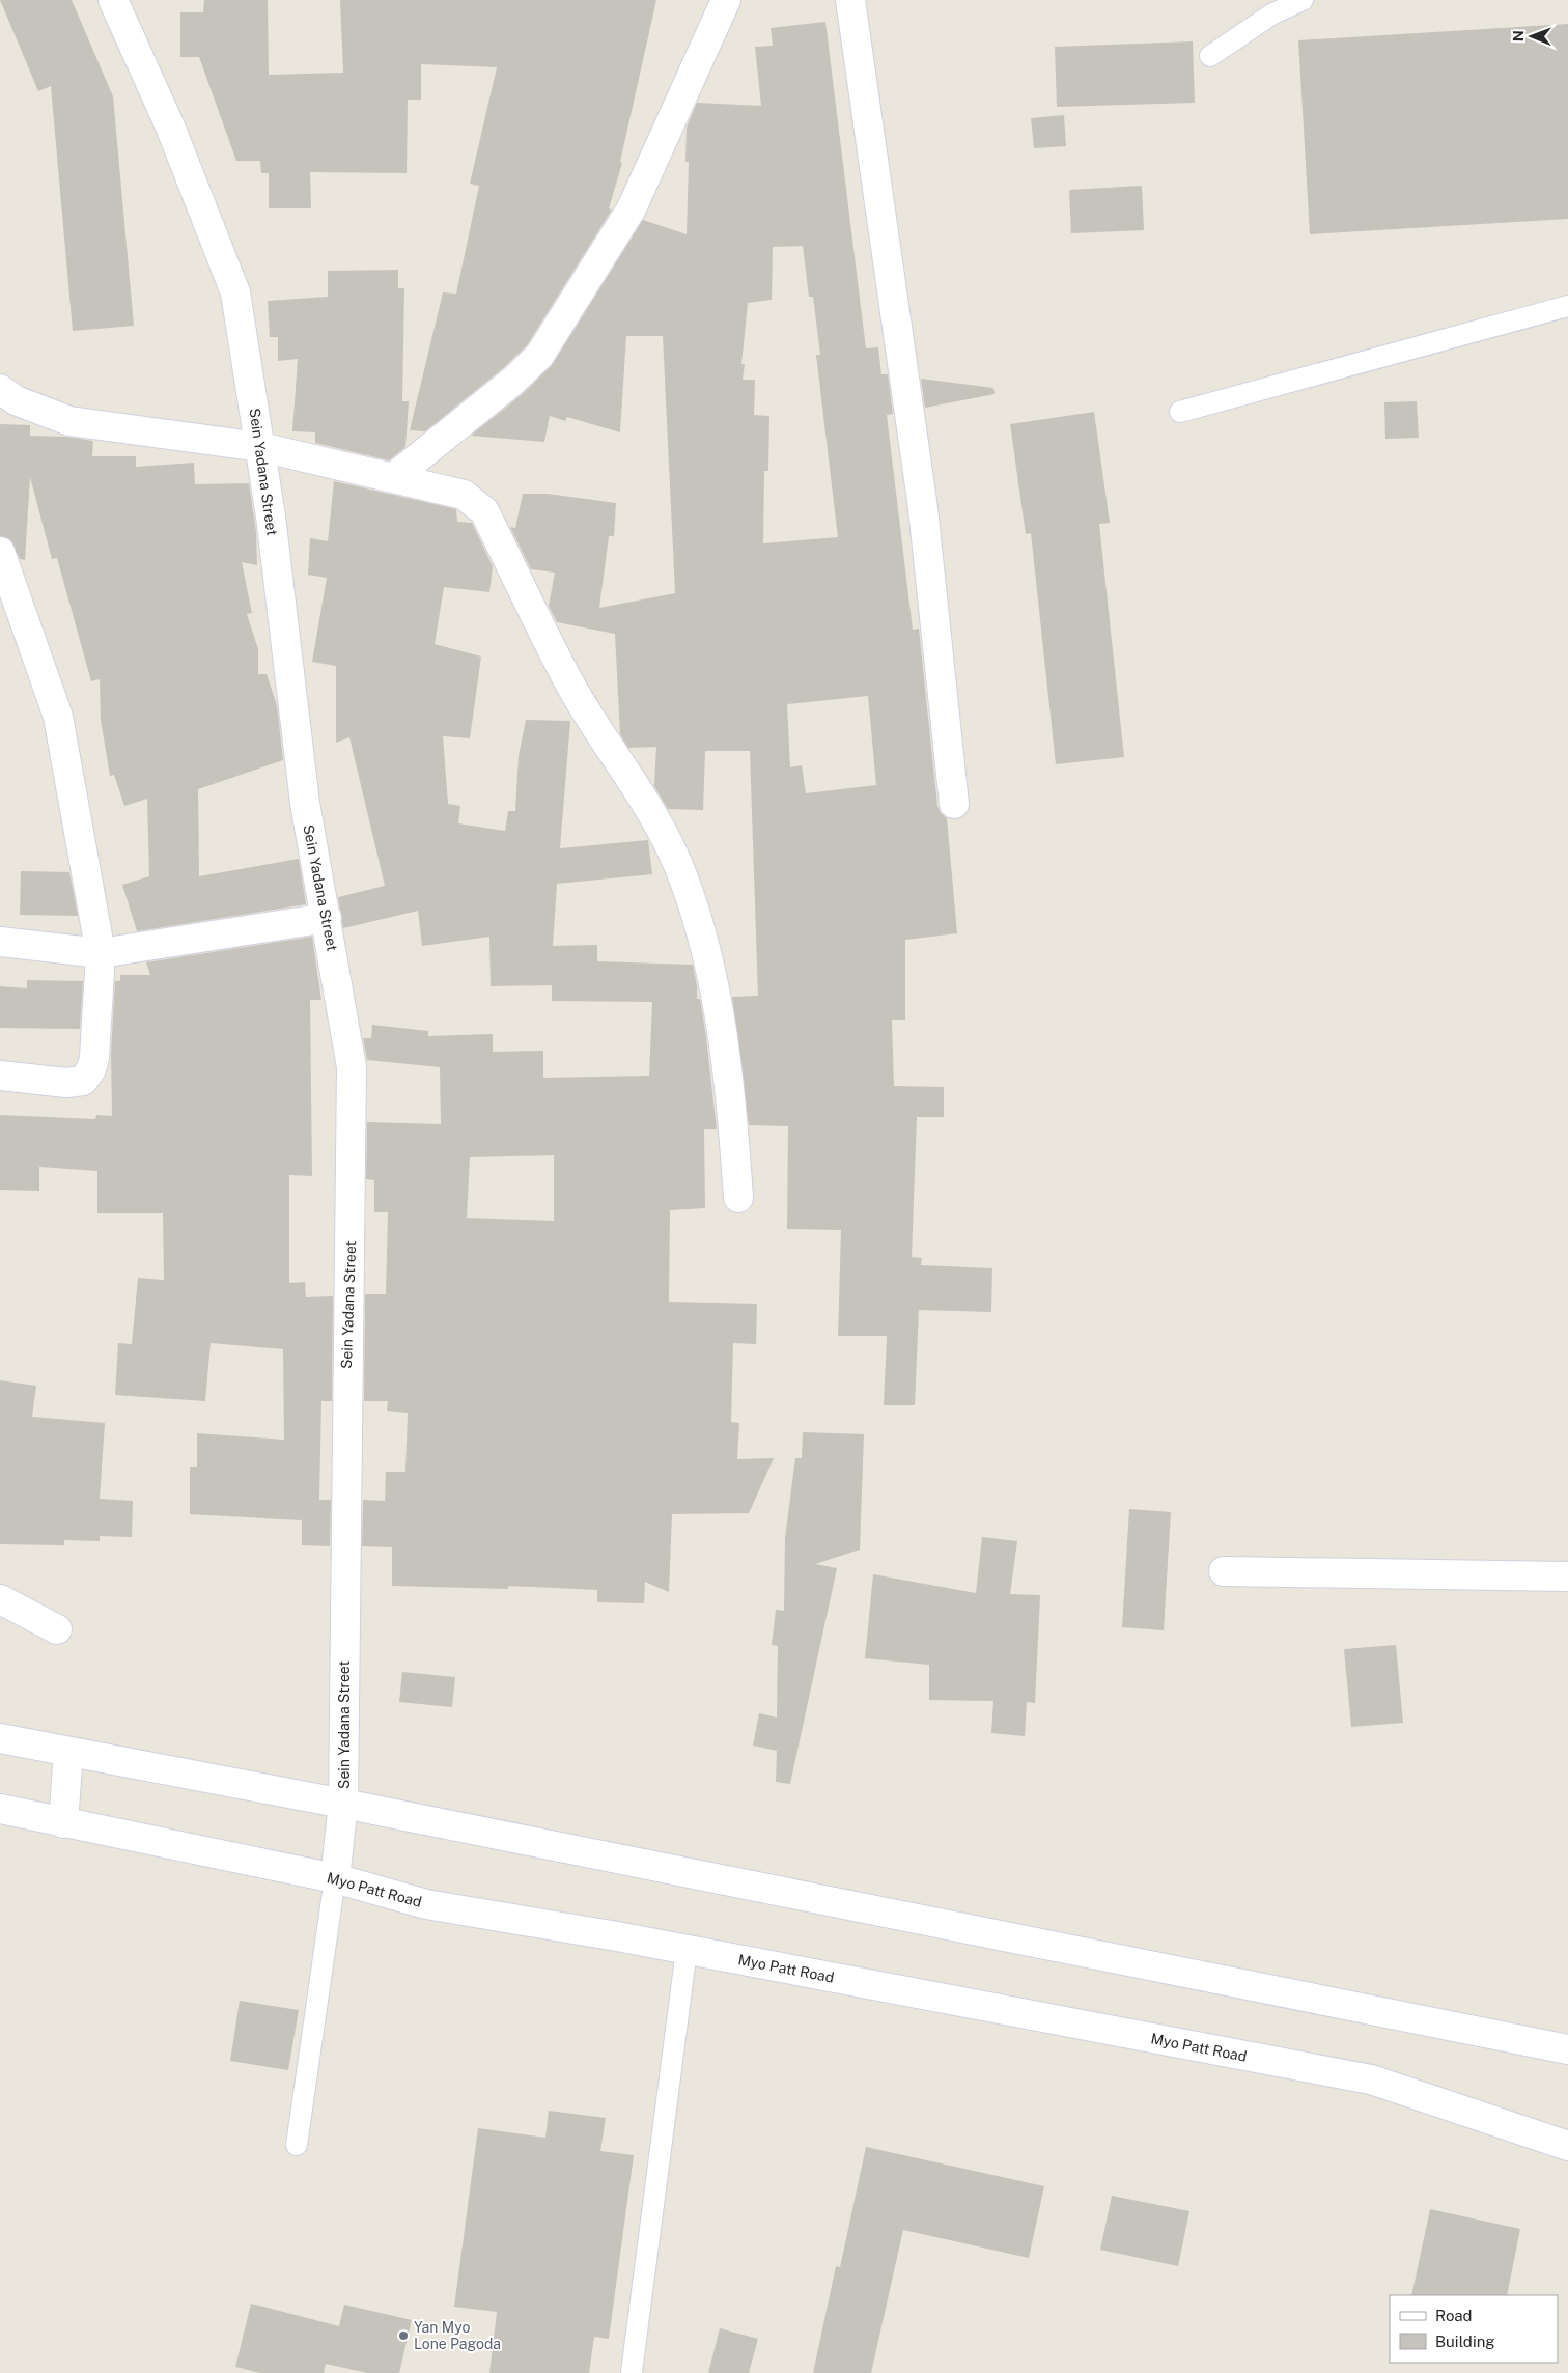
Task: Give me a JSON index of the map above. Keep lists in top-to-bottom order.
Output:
{
  "streets": {
    "street": ["Sein Yadana Street", "Myo Patt Road"]
  },
  "crossings": [
    ["Sein Yadana Street", "Myo Patt Road"]
  ],
  "places": ["Yan Myo Lone Pagoda"],
  "legend": ["Road", "Building"],
  "north": "left"
}
